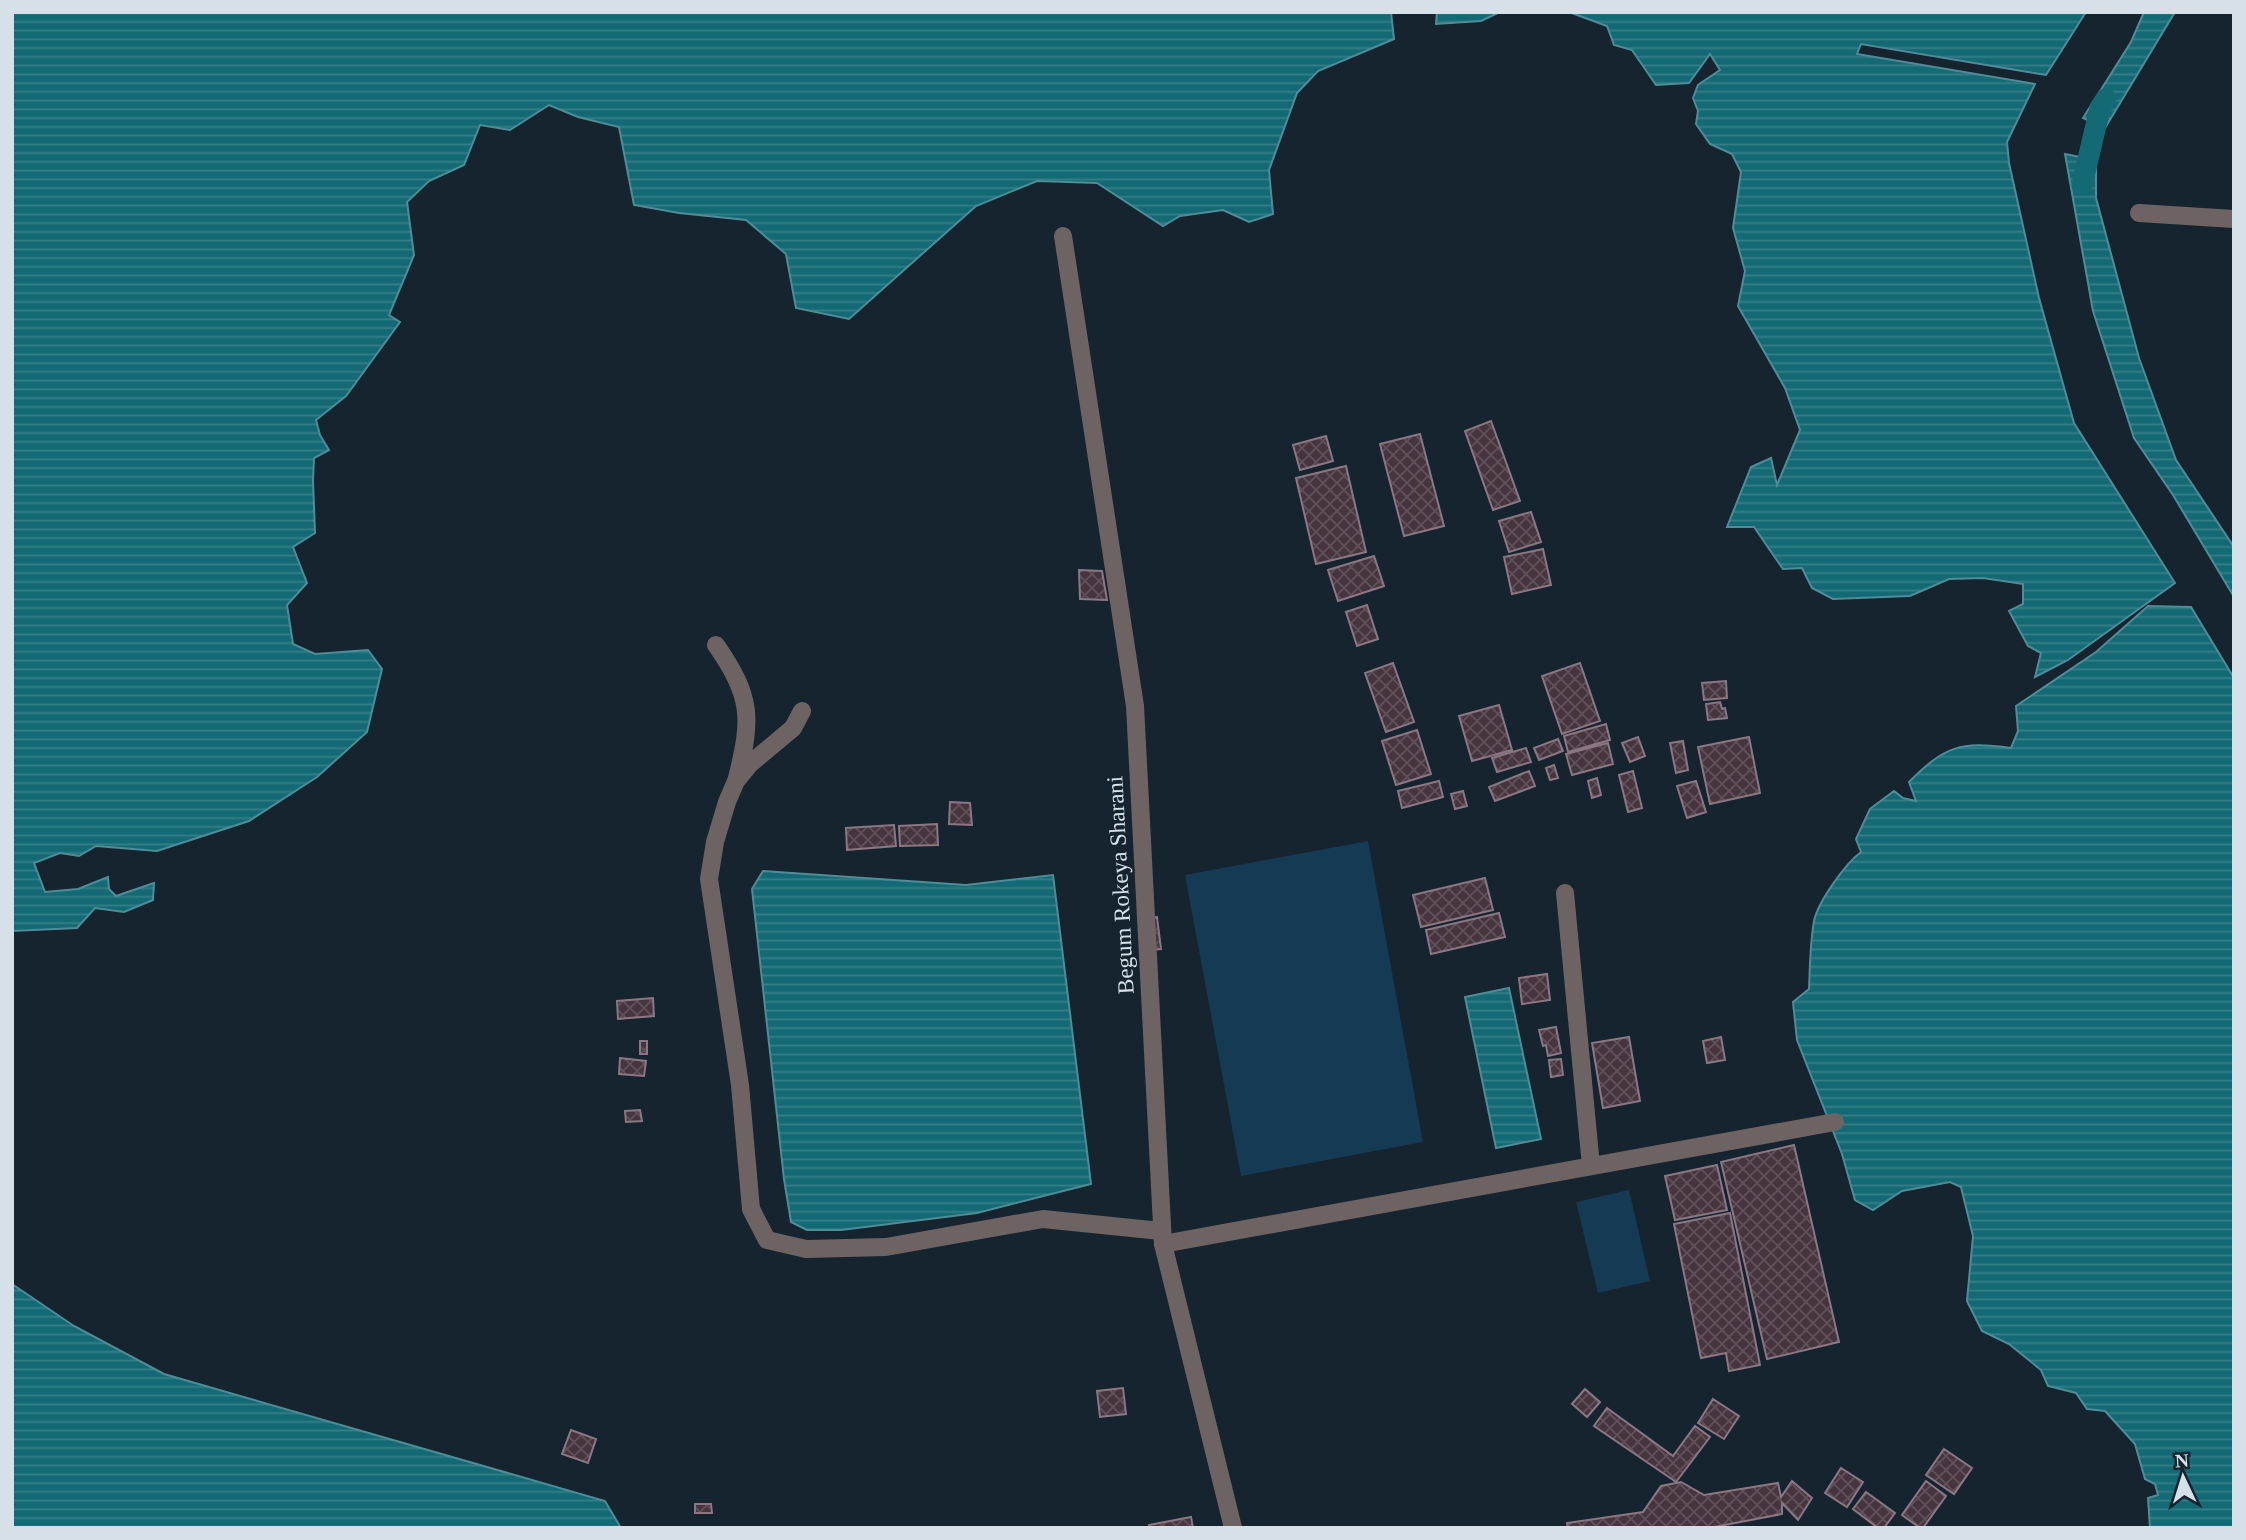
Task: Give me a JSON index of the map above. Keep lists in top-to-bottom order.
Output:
{
  "streets": {
    "street": ["Begum Rokeya Sharani"]
  },
  "north": "top"
}
